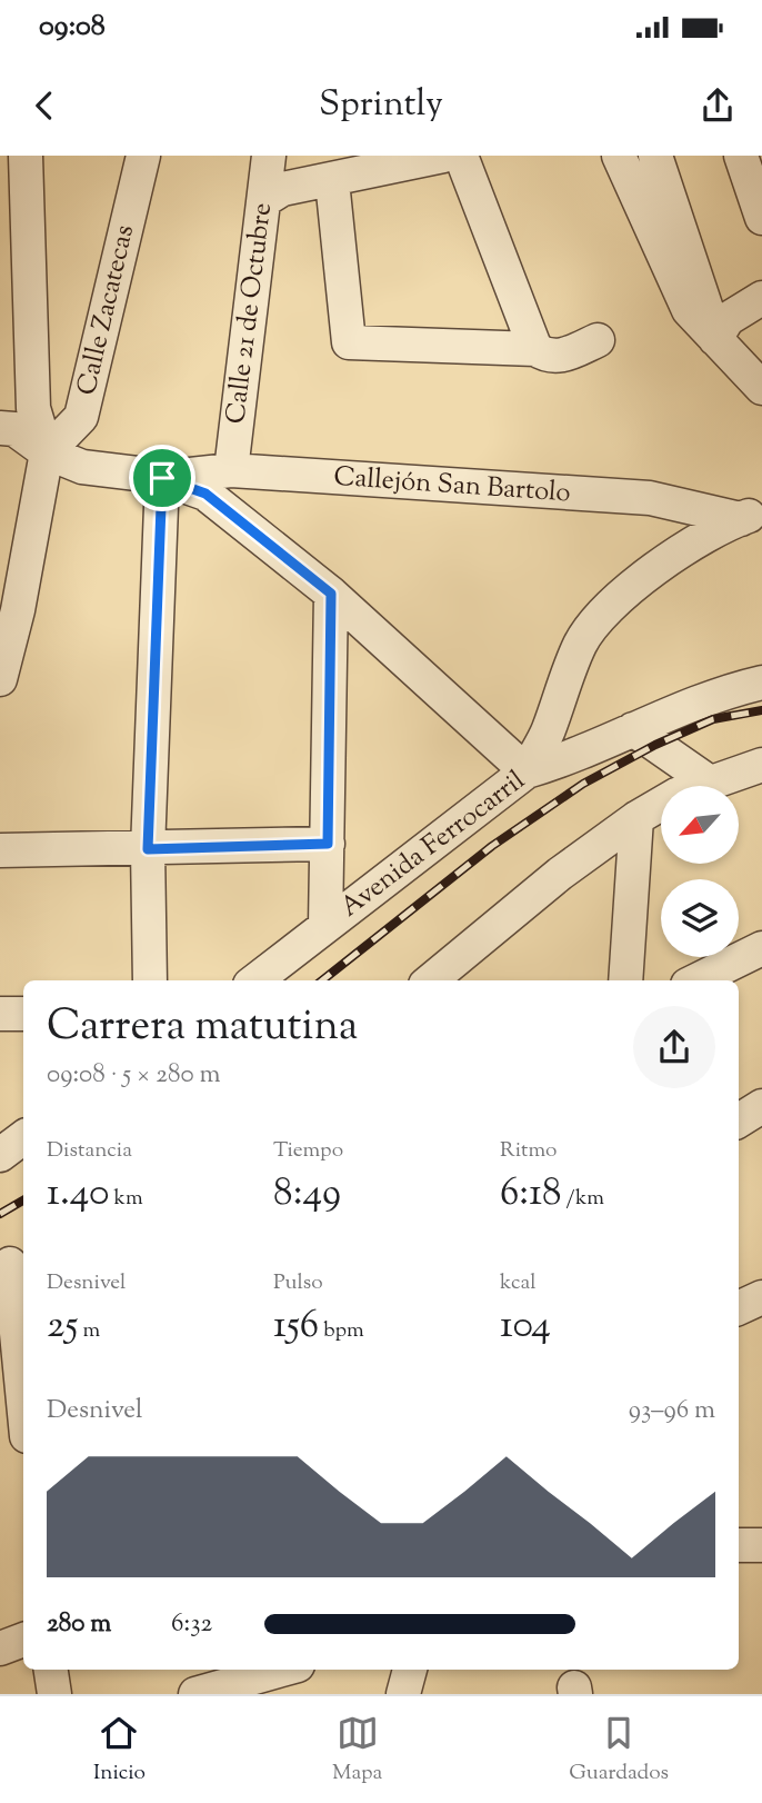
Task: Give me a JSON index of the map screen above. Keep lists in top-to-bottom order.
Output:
{
  "streets": {
    "street": [
      "Calle Zacatecas",
      "Calle 21 de Octubre",
      "Callejón San Bartolo",
      "Avenida Ferrocarril"
    ]
  },
  "crossings": [
    ["Calle 21 de Octubre", "Callejón San Bartolo"]
  ],
  "north": "bottom left",
  "page": {
    "status": "09:08",
    "header": "Sprintly",
    "heading": ["Carrera matutina", "09:08 · 5 × 280 m"],
    "stats": [
      ["Distancia", "1.40 km"],
      ["Tiempo", "8:49"],
      ["Ritmo", "6:18 /km"],
      ["Desnivel", "25 m"],
      ["Pulso", "156 bpm"],
      ["kcal", "104"]
    ],
    "chart": ["Desnivel", "93–96 m"],
    "list": [
      {
        "name": "280 m",
        "note": "6:32"
      }
    ],
    "tabs": ["Inicio", "Mapa", "Guardados"]
  }
}
